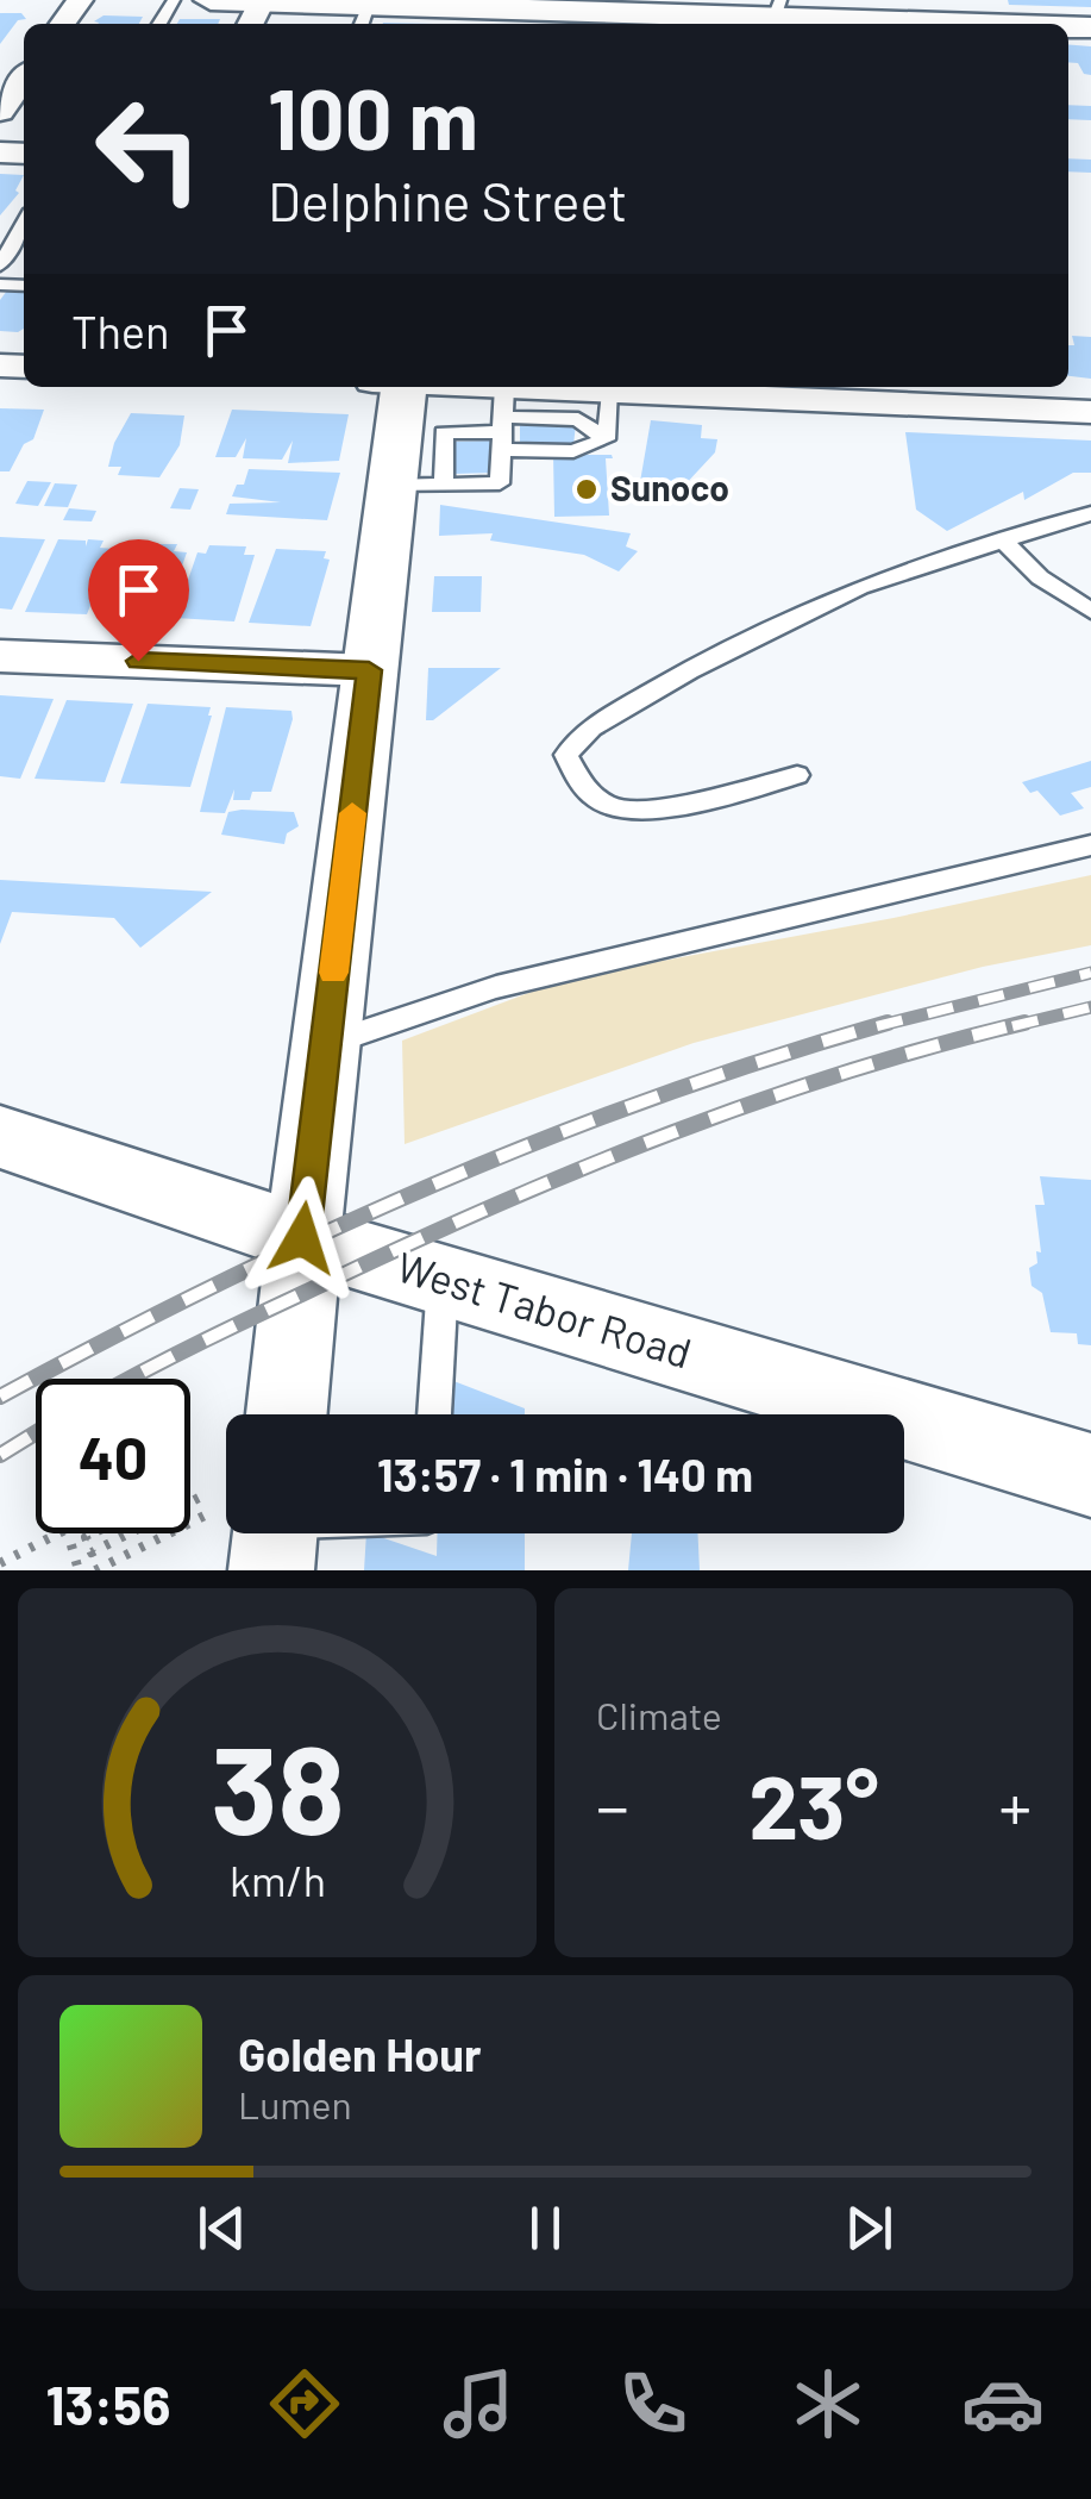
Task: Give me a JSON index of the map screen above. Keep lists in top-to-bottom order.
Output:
{
  "streets": {
    "street": ["West Tabor Road"]
  },
  "places": ["Sunoco"],
  "page": {
    "turn": ["100 m", "Delphine Street"],
    "then": "Then",
    "limit": "40",
    "trip": "13:57 · 1 min · 140 m",
    "tile": "Climate",
    "heat": ["−", "23°", "+"],
    "song": ["Golden Hour", "Lumen"],
    "tabs": "13:56",
    "gauge": ["38", "km/h"]
  }
}
